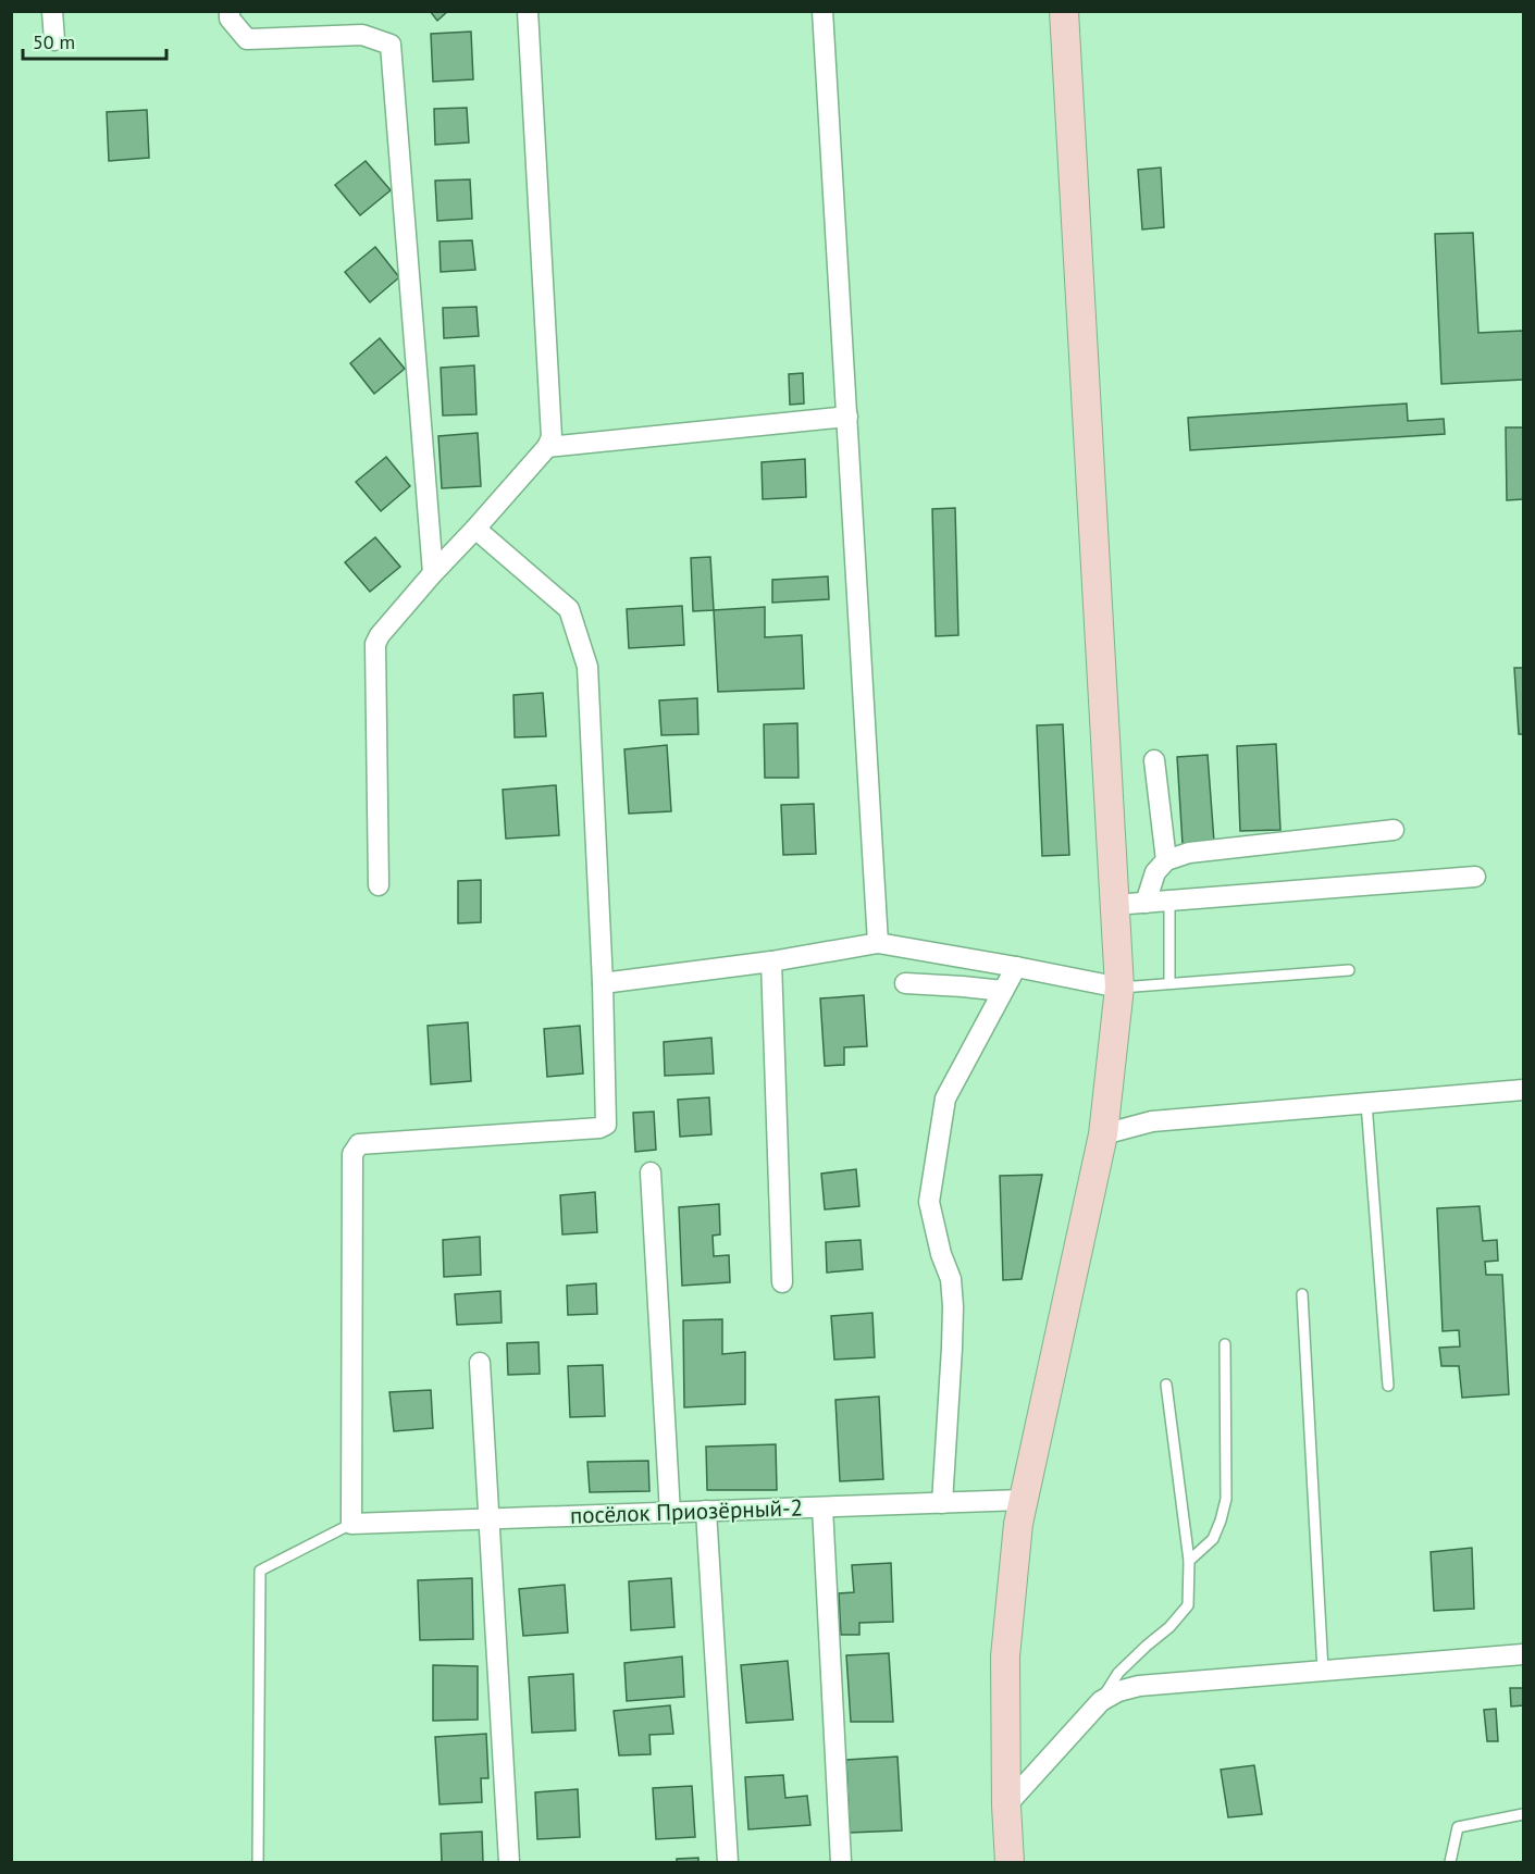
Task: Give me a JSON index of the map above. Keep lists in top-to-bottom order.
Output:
{
  "streets": {
    "street": ["посёлок Приозёрный-2"]
  },
  "scale_bar": "50 m"
}
